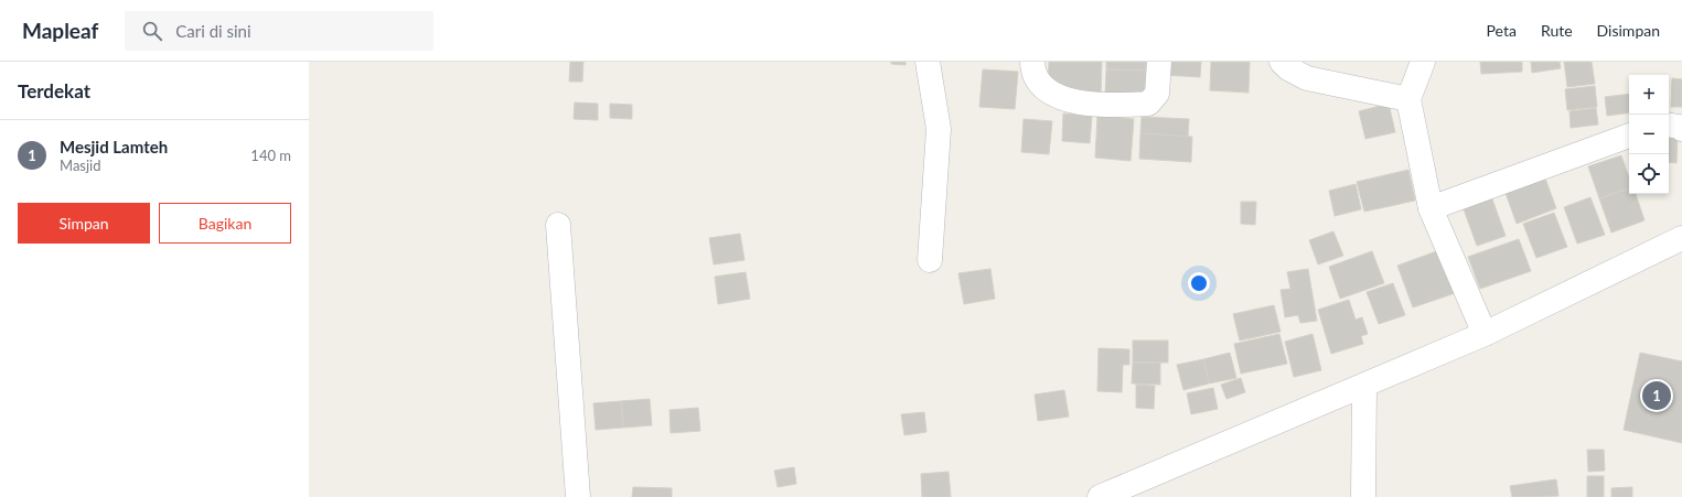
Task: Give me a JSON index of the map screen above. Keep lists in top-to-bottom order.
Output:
{
  "page": {
    "header": "Mapleaf",
    "search": "Cari di sini",
    "nav": ["Peta", "Rute", "Disimpan"],
    "heading": "Terdekat",
    "map_buttons": ["+", "−"],
    "list": [
      {
        "mark": "1",
        "name": "Mesjid Lamteh",
        "note": "Masjid",
        "value": "140 m"
      }
    ],
    "buttons": ["Simpan", "Bagikan"],
    "pins": "1"
  }
}
